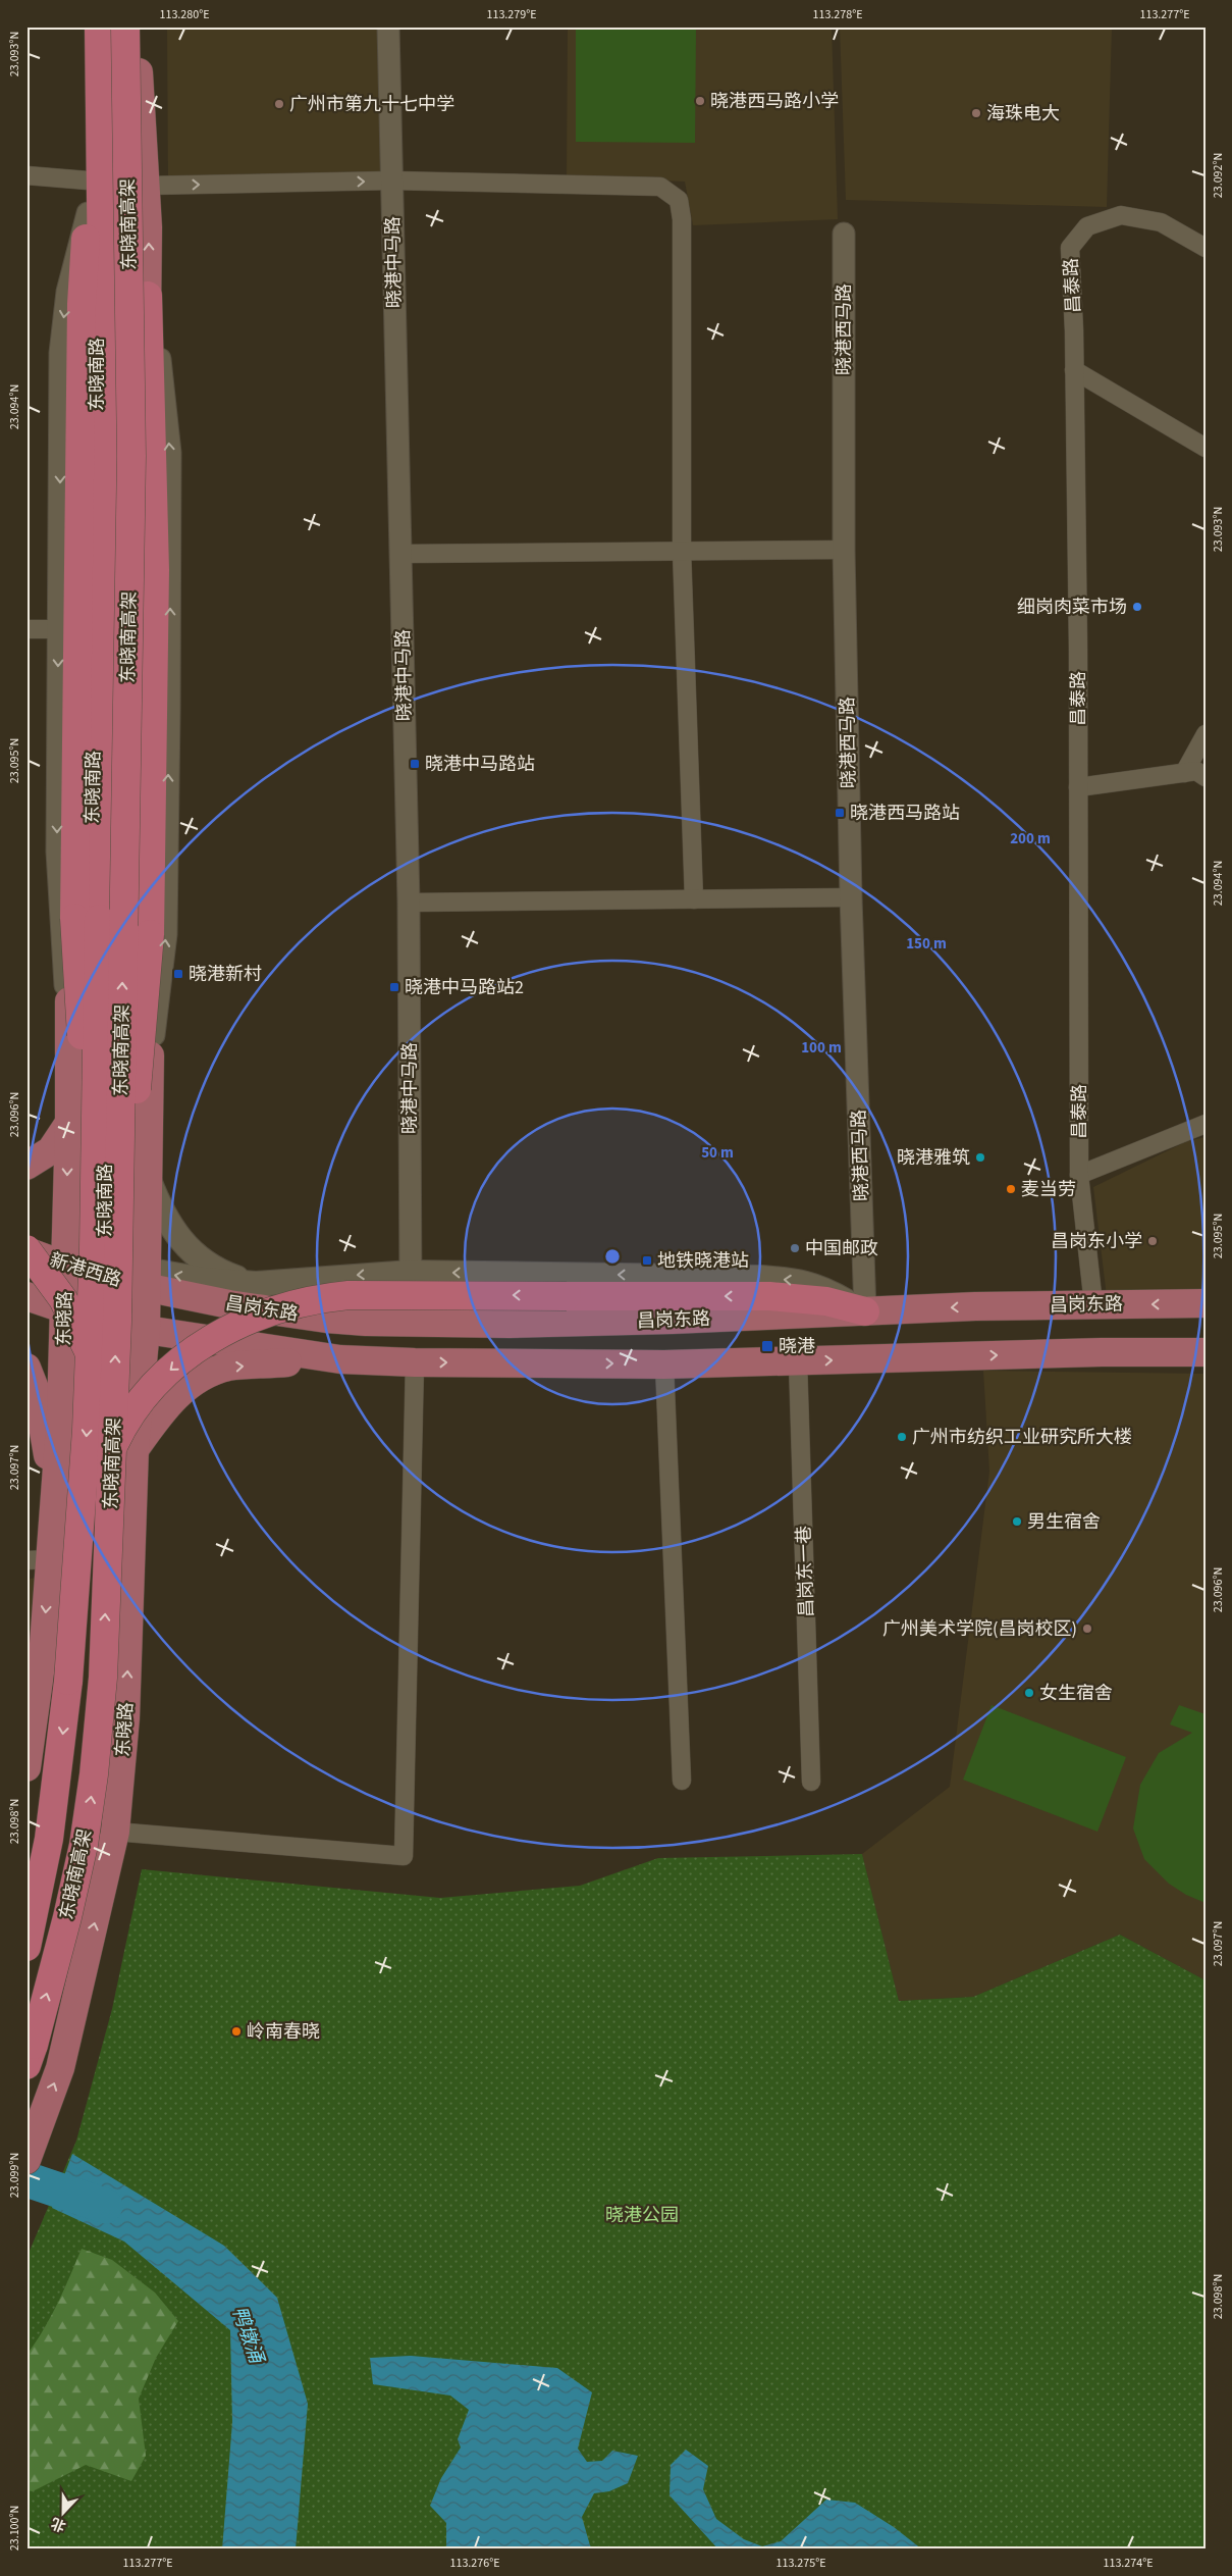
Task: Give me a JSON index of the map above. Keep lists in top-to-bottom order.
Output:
{
  "streets": {
    "highway": ["东晓南高架"],
    "main road": [
      "东晓南路",
      "新港西路",
      "昌岗东路",
      "东晓路"
    ],
    "street": [
      "晓港中马路",
      "昌泰路",
      "晓港西马路",
      "昌岗东一巷"
    ]
  },
  "crossings": [
    ["东晓南高架", "东晓南路"],
    ["东晓南高架", "新港西路"],
    ["晓港中马路", "昌岗东路"],
    ["昌泰路", "昌岗东路"],
    ["晓港西马路", "昌岗东路"],
    ["东晓南路", "新港西路"],
    ["东晓南路", "东晓路"],
    ["新港西路", "昌岗东路"],
    ["新港西路", "东晓路"],
    ["昌岗东路", "东晓路"]
  ],
  "water": ["鸭墩涌"],
  "parks": ["晓港公园"],
  "places": {
    "other": [
      "晓港西马路小学",
      "广州市第九十七中学",
      "海珠电大",
      "细岗肉菜市场",
      "晓港雅筑",
      "麦当劳",
      "昌岗东小学",
      "中国邮政",
      "广州市纺织工业研究所大楼",
      "男生宿舍",
      "广州美术学院(昌岗校区)",
      "女生宿舍",
      "岭南春晓"
    ],
    "transit": [
      "晓港中马路站",
      "晓港西马路站",
      "晓港新村",
      "晓港中马路站2",
      "地铁晓港站",
      "晓港"
    ]
  },
  "north": "bottom",
  "coordinates": [
    "113.280°E",
    "113.279°E",
    "113.278°E",
    "113.277°E",
    "23.093°N",
    "23.092°N",
    "23.094°N",
    "23.095°N",
    "23.096°N",
    "23.097°N",
    "23.098°N",
    "23.099°N",
    "23.100°N",
    "113.276°E",
    "113.275°E",
    "113.274°E"
  ],
  "rings": [
    "200 m",
    "150 m",
    "100 m",
    "50 m"
  ]
}
